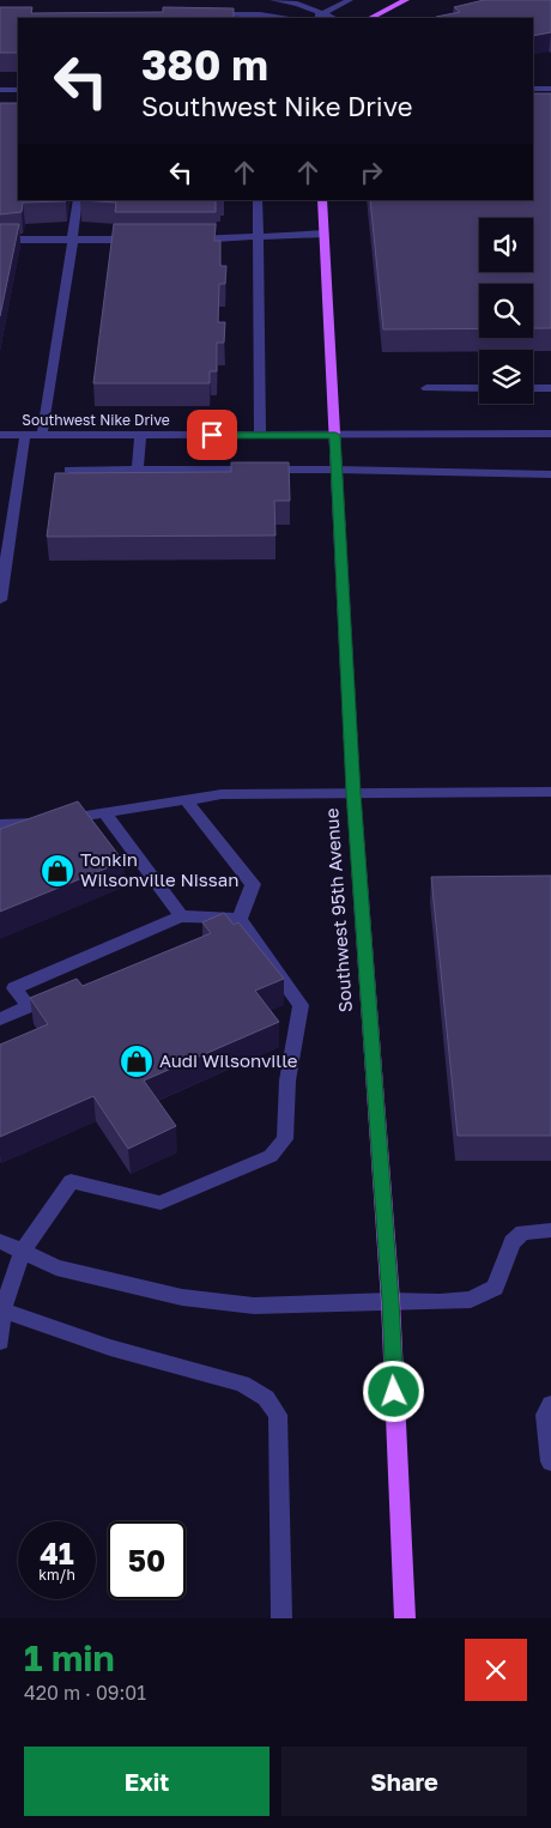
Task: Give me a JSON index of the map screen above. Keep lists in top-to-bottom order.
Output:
{
  "streets": {
    "main road": ["Southwest 95th Avenue"],
    "street": ["Southwest Nike Drive"]
  },
  "crossings": [
    ["Southwest Nike Drive", "Southwest 95th Avenue"]
  ],
  "places": {
    "shop": ["Tonkin Wilsonville Nissan", "Audi Wilsonville"]
  },
  "page": {
    "turn": ["380 m", "Southwest Nike Drive"],
    "speed": "41 km/h",
    "limit": "50",
    "heading": ["1 min", "420 m · 09:01"],
    "buttons": ["Exit", "Share"]
  }
}
